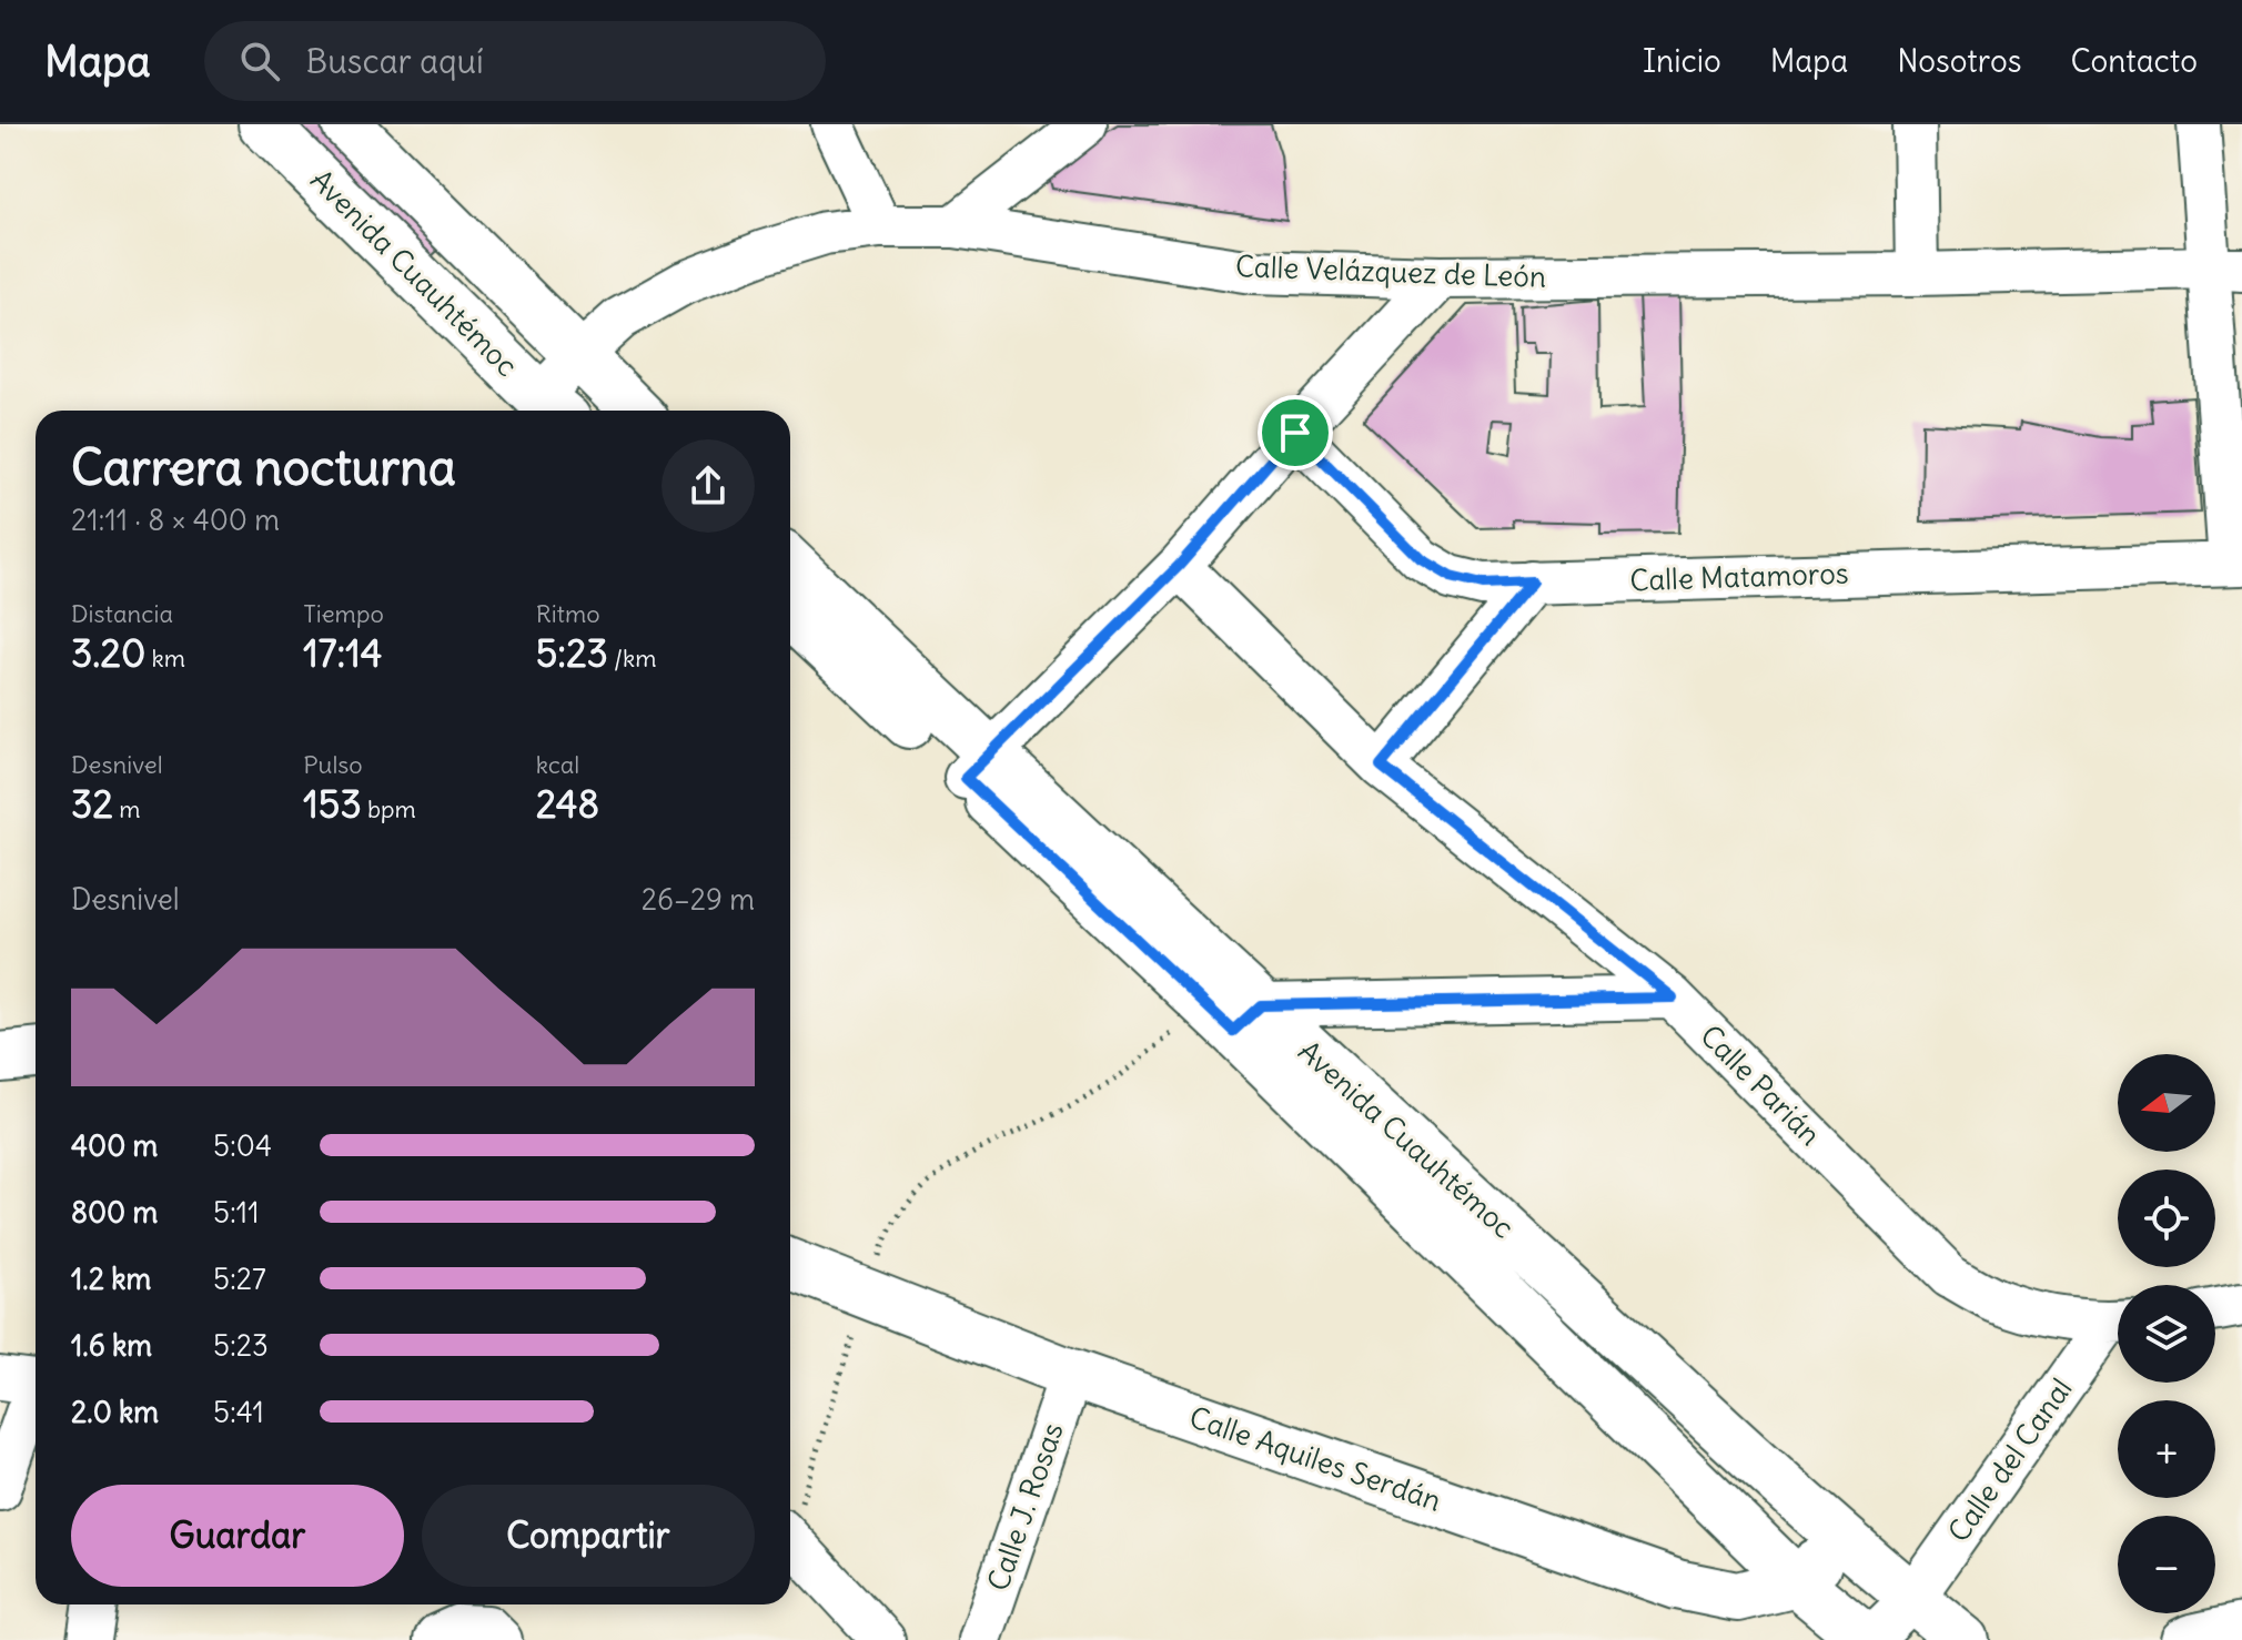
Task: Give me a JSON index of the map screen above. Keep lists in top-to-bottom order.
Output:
{
  "streets": {
    "main road": ["Avenida Cuauhtémoc", "Calle Aquiles Serdán"],
    "street": [
      "Calle Velázquez de León",
      "Calle Matamoros",
      "Calle Parián",
      "Calle del Canal",
      "Calle J. Rosas"
    ]
  },
  "crossings": [
    ["Calle Velázquez de León", "Avenida Cuauhtémoc"],
    ["Avenida Cuauhtémoc", "Calle Aquiles Serdán"],
    ["Avenida Cuauhtémoc", "Calle del Canal"],
    ["Calle Aquiles Serdán", "Calle J. Rosas"]
  ],
  "north": "left",
  "page": {
    "header": "Mapa",
    "search": "Buscar aquí",
    "nav": [
      "Inicio",
      "Mapa",
      "Nosotros",
      "Contacto"
    ],
    "heading": ["Carrera nocturna", "21:11 · 8 × 400 m"],
    "stats": [
      ["Distancia", "3.20 km"],
      ["Tiempo", "17:14"],
      ["Ritmo", "5:23 /km"],
      ["Desnivel", "32 m"],
      ["Pulso", "153 bpm"],
      ["kcal", "248"]
    ],
    "chart": ["Desnivel", "26–29 m"],
    "map_buttons": ["+", "−"],
    "list": [
      {
        "name": "400 m",
        "note": "5:04"
      },
      {
        "name": "800 m",
        "note": "5:11"
      },
      {
        "name": "1.2 km",
        "note": "5:27"
      },
      {
        "name": "1.6 km",
        "note": "5:23"
      },
      {
        "name": "2.0 km",
        "note": "5:41"
      }
    ],
    "buttons": ["Guardar", "Compartir"]
  }
}
